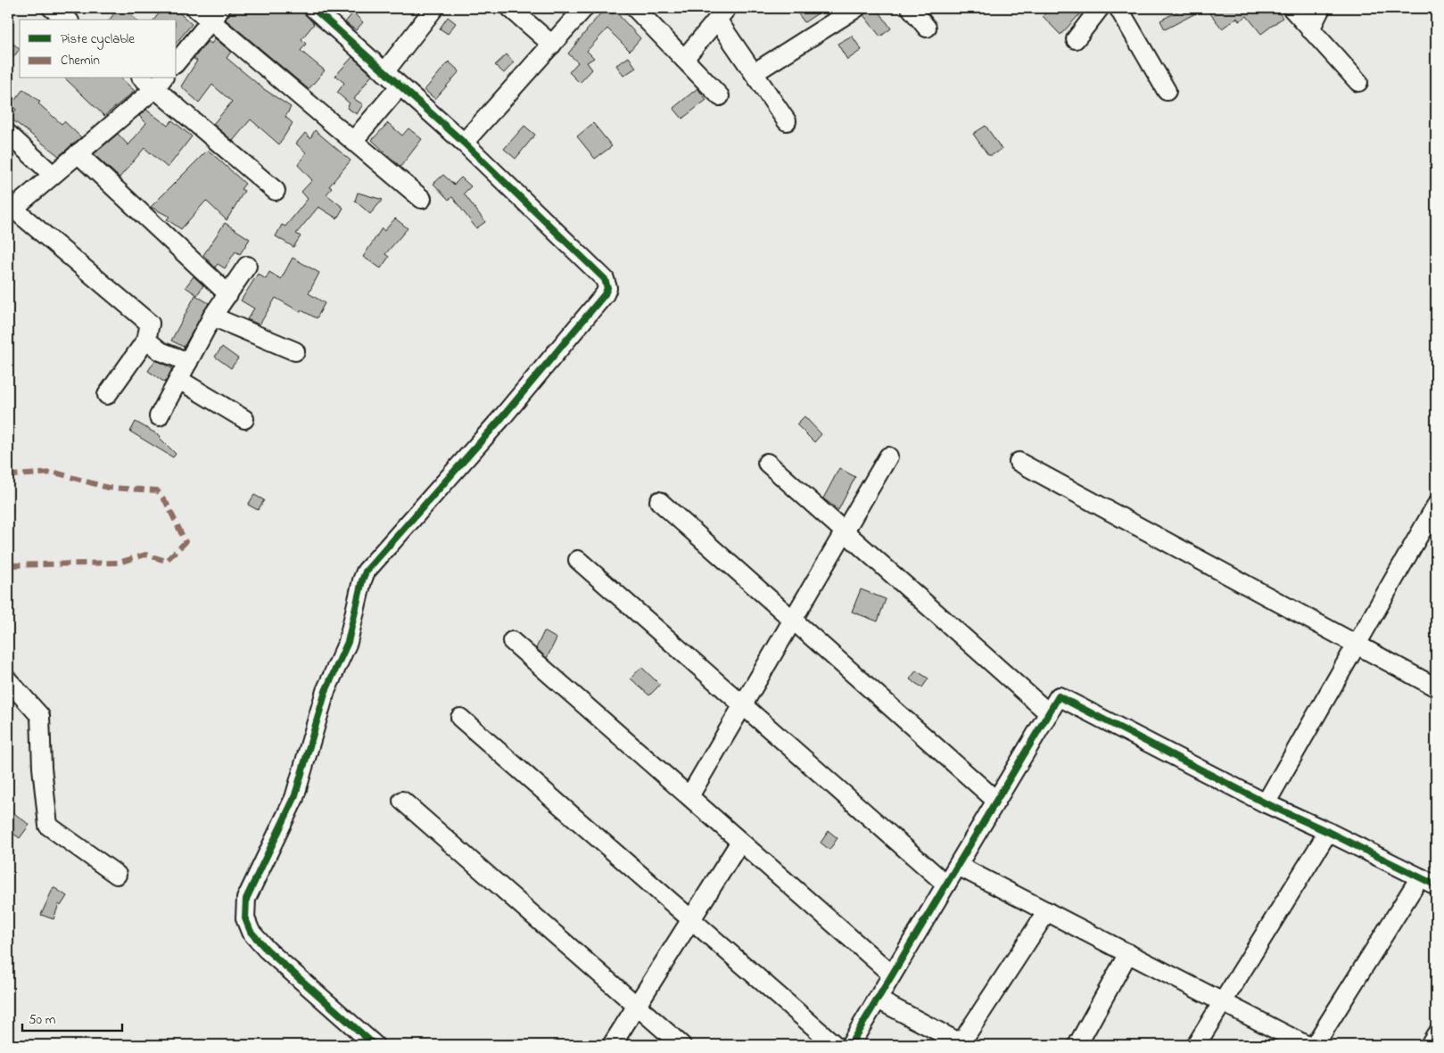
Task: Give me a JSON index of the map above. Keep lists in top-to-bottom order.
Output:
{
  "legend": ["Piste cyclable", "Chemin"],
  "scale_bar": "50 m"
}
